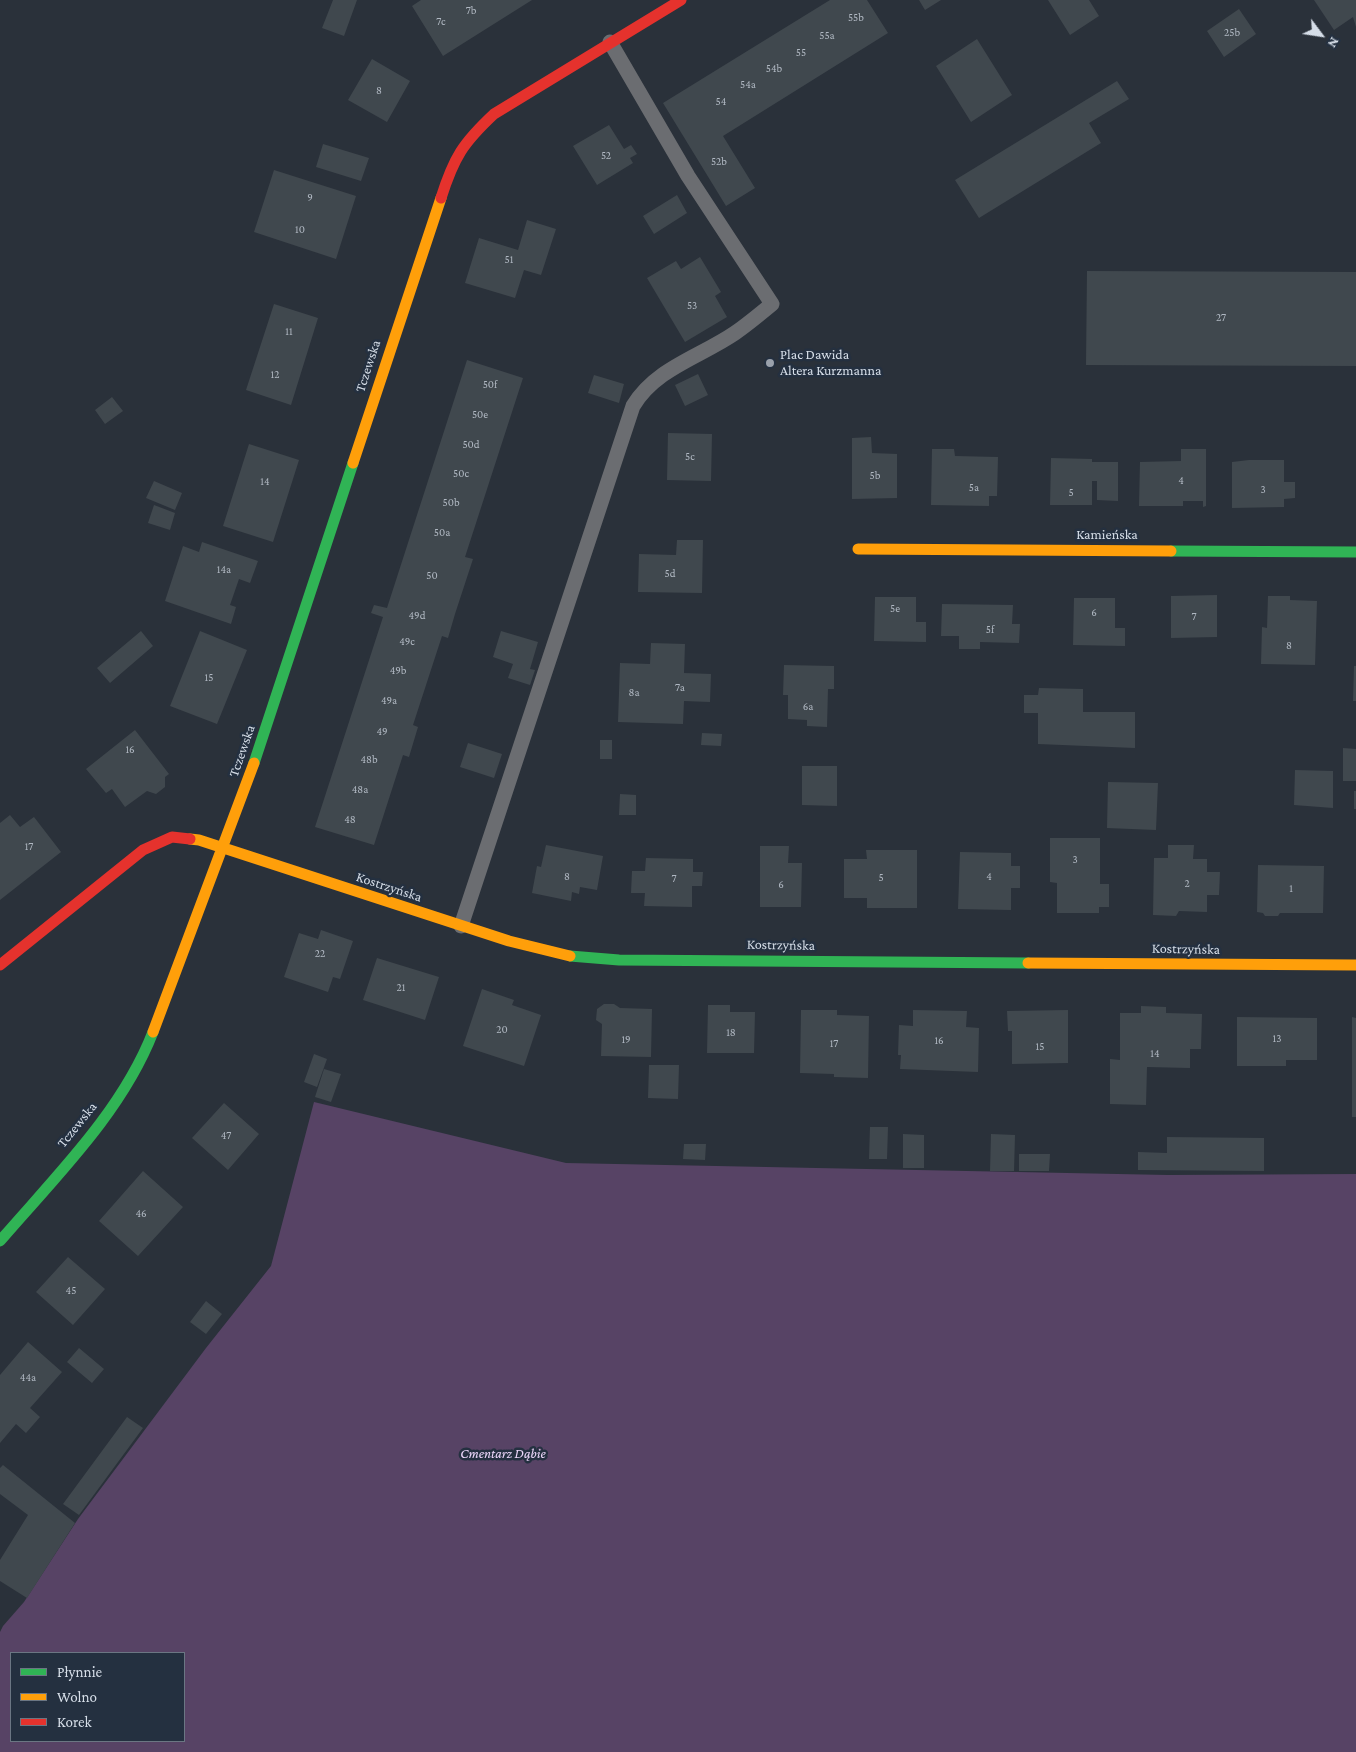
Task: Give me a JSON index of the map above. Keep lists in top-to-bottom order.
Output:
{
  "streets": {
    "street": ["Tczewska", "Kamieńska", "Kostrzyńska"]
  },
  "crossings": [
    ["Tczewska", "Kostrzyńska"]
  ],
  "parks": ["Cmentarz Dąbie"],
  "places": ["Plac Dawida Altera Kurzmanna"],
  "house_numbers": [
    "7b",
    "55b",
    "7c",
    "25b",
    "55a",
    "55",
    "54b",
    "54a",
    "8",
    "54",
    "52",
    "52b",
    "9",
    "10",
    "51",
    "53",
    "27",
    "11",
    "12",
    "50f",
    "50e",
    "50d",
    "5c",
    "50c",
    "5b",
    "4",
    "14",
    "5a",
    "3",
    "5",
    "50b",
    "50a",
    "14a",
    "5d",
    "50",
    "5e",
    "6",
    "49d",
    "7",
    "5f",
    "49c",
    "8",
    "49b",
    "15",
    "7a",
    "8a",
    "49a",
    "6a",
    "49",
    "16",
    "48b",
    "48a",
    "48",
    "17",
    "3",
    "8",
    "4",
    "5",
    "7",
    "2",
    "6",
    "1",
    "22",
    "21",
    "20",
    "18",
    "13",
    "19",
    "16",
    "17",
    "15",
    "14",
    "47",
    "46",
    "45",
    "44a"
  ],
  "legend": ["Płynnie", "Wolno", "Korek"],
  "north": "bottom right"
}
